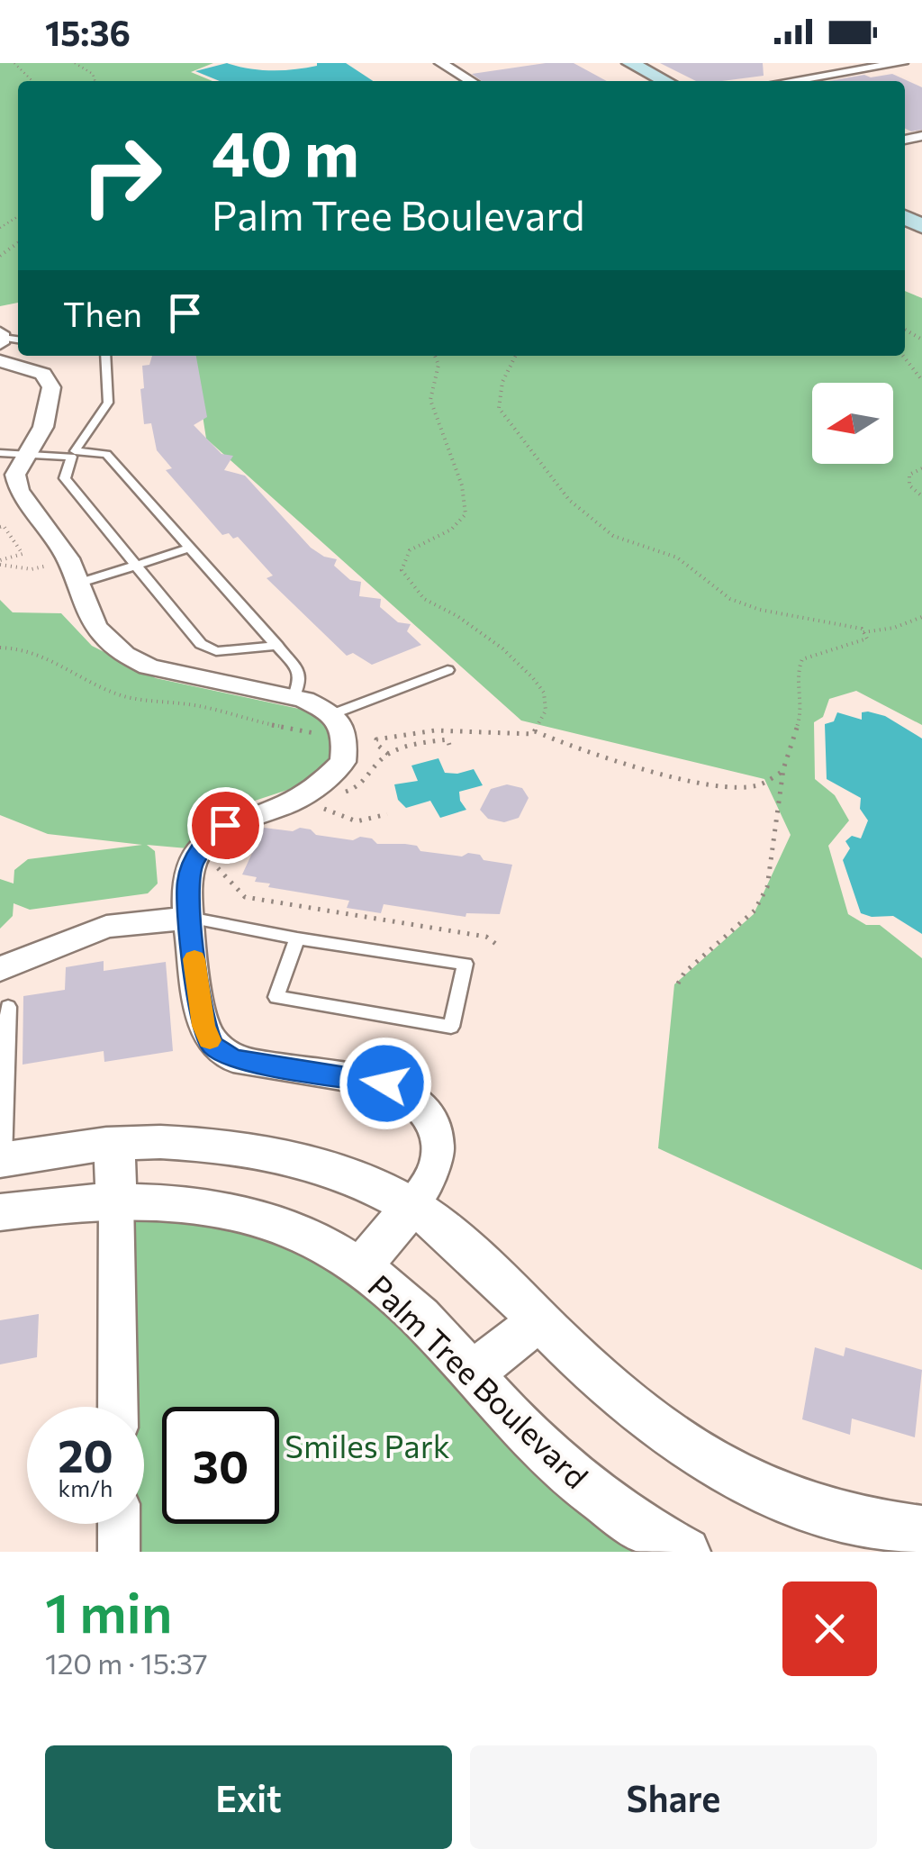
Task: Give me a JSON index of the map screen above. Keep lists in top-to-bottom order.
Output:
{
  "streets": {
    "street": ["Palm Tree Boulevard"]
  },
  "parks": ["Smiles Park"],
  "north": "left",
  "page": {
    "status": "15:36",
    "turn": ["40 m", "Palm Tree Boulevard"],
    "then": "Then",
    "speed": "20 km/h",
    "limit": "30",
    "heading": ["1 min", "120 m · 15:37"],
    "buttons": ["Exit", "Share"]
  }
}
